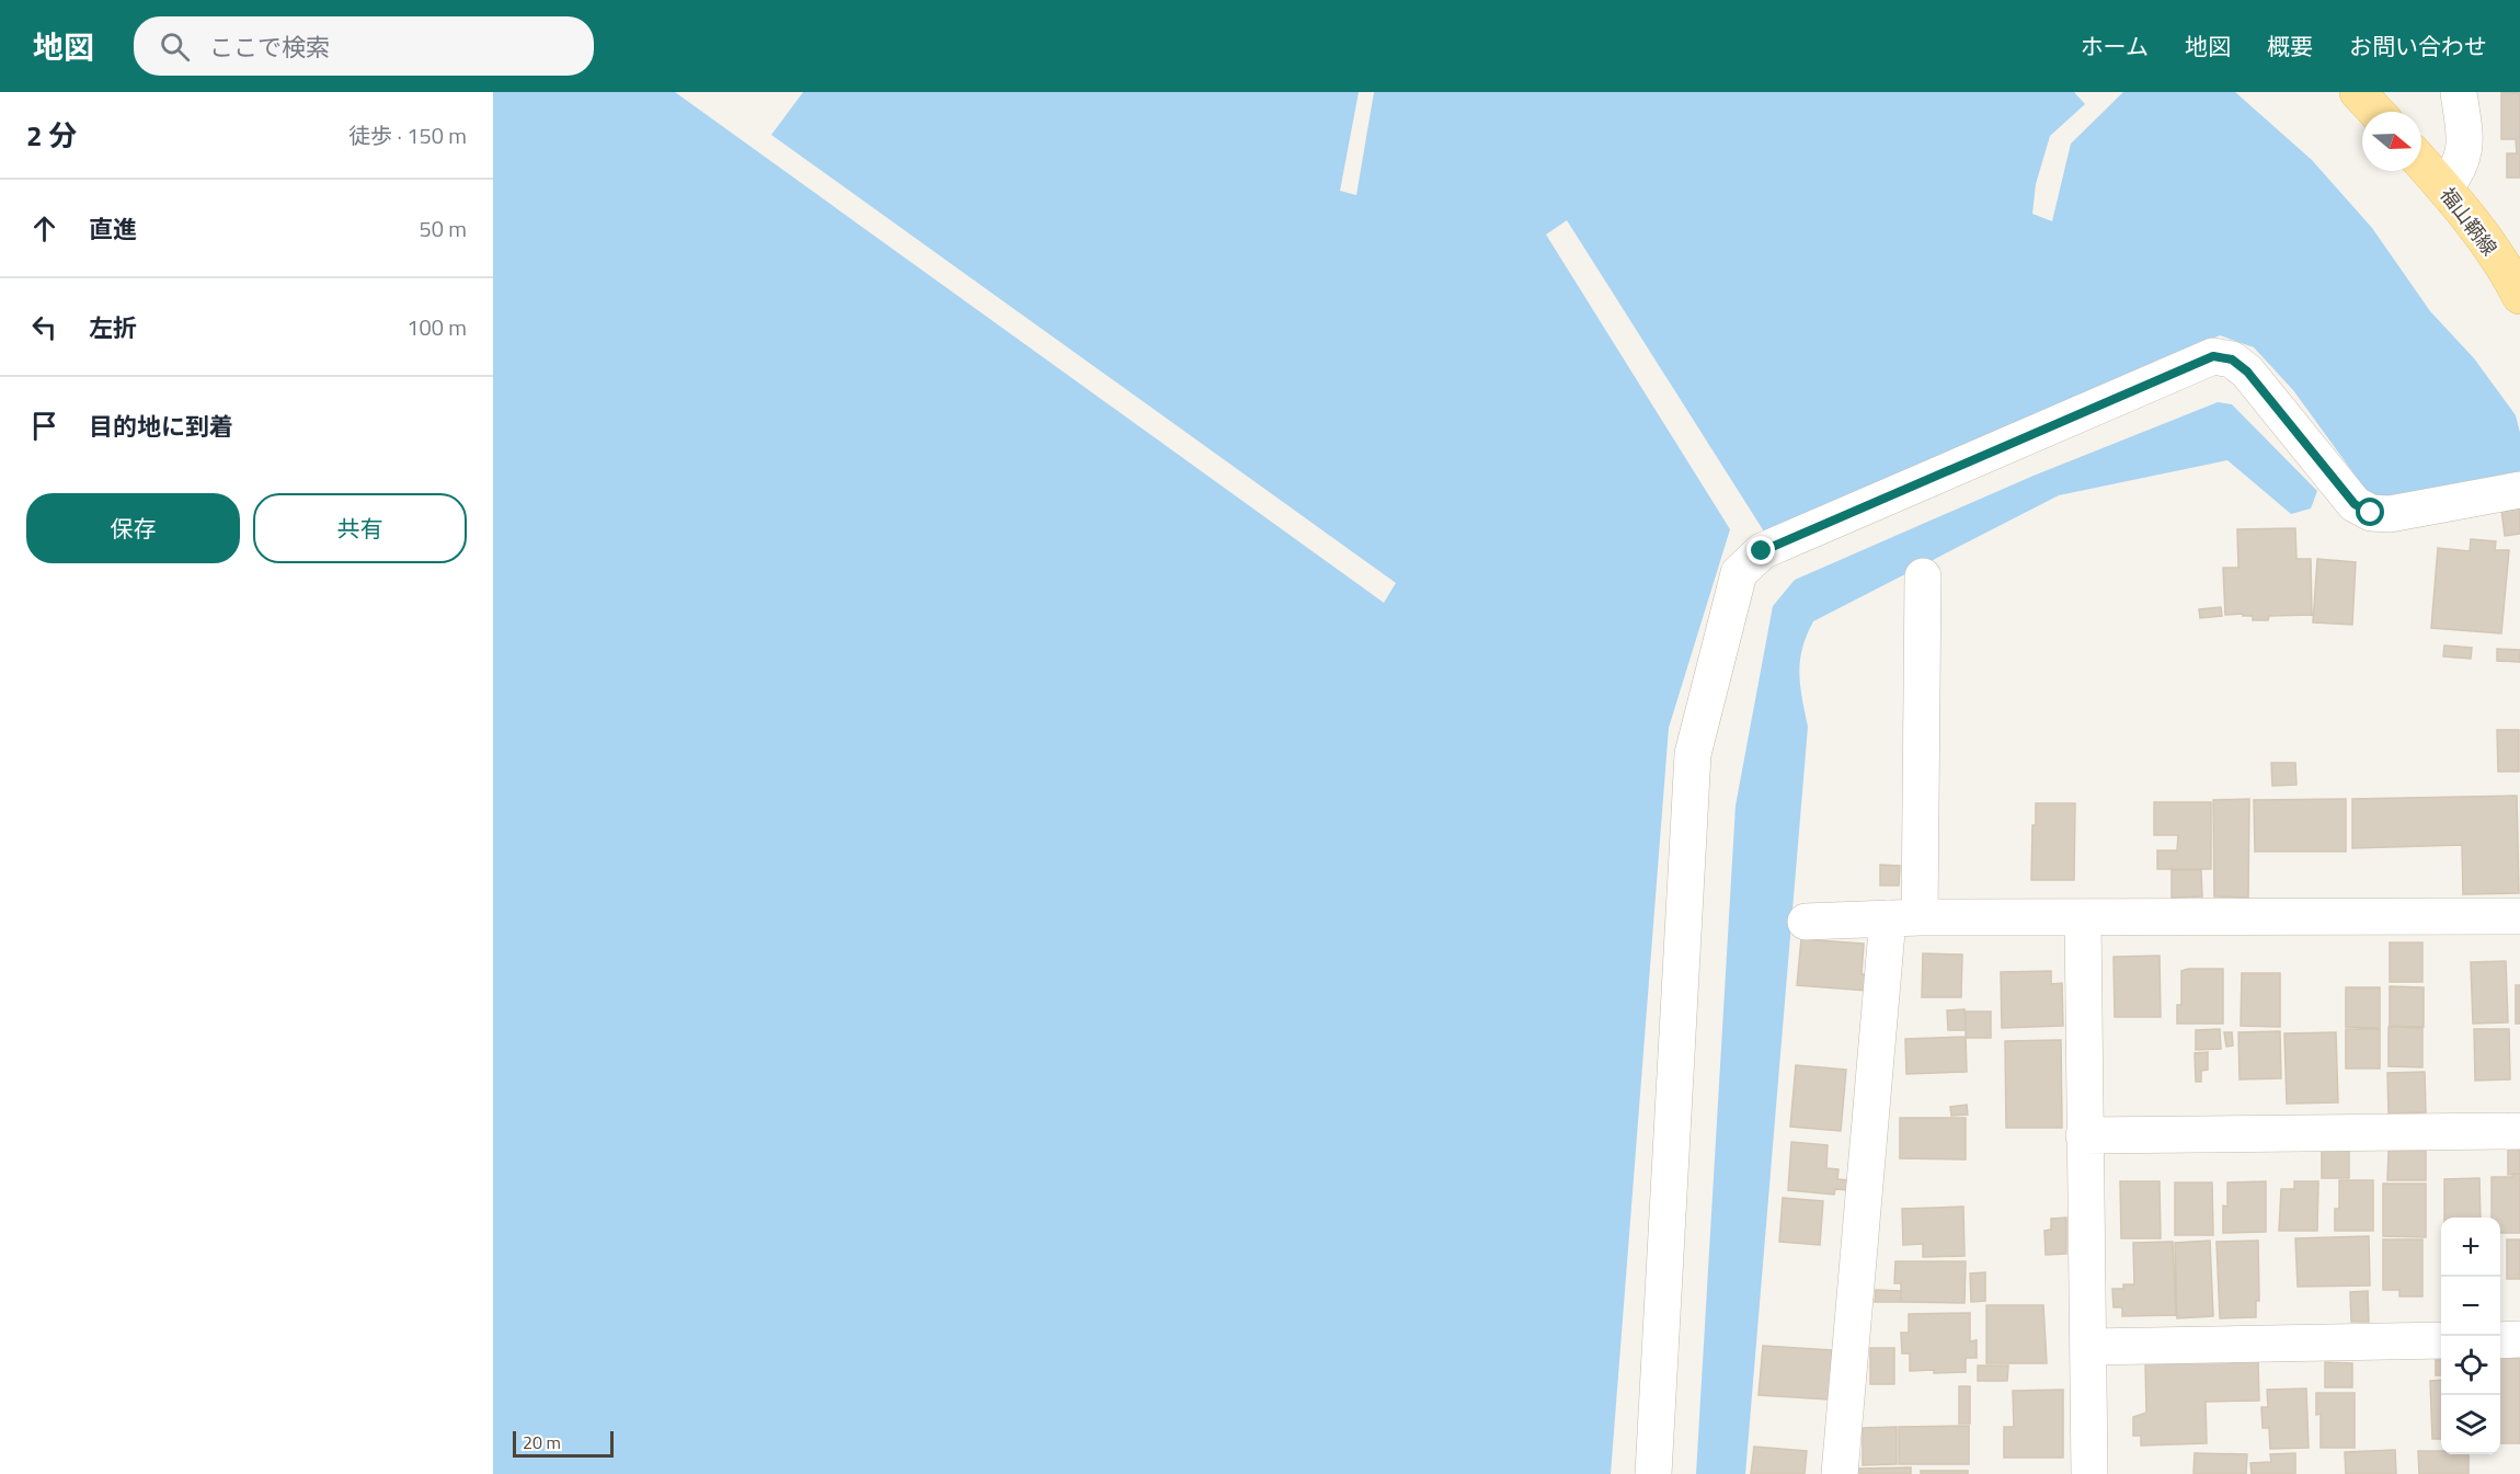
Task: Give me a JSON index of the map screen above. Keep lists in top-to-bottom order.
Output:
{
  "streets": {
    "main road": ["福山鞆線"]
  },
  "scale_bar": "20 m",
  "north": "right",
  "page": {
    "header": "地図",
    "search": "ここで検索",
    "nav": [
      "ホーム",
      "地図",
      "概要",
      "お問い合わせ"
    ],
    "heading": ["2 分", "徒歩 · 150 m"],
    "list": [
      ["直進", "50 m"],
      ["左折", "100 m"],
      "目的地に到着"
    ],
    "buttons": ["保存", "共有"],
    "map_buttons": ["+", "−"],
    "scale": "20 m"
  }
}
